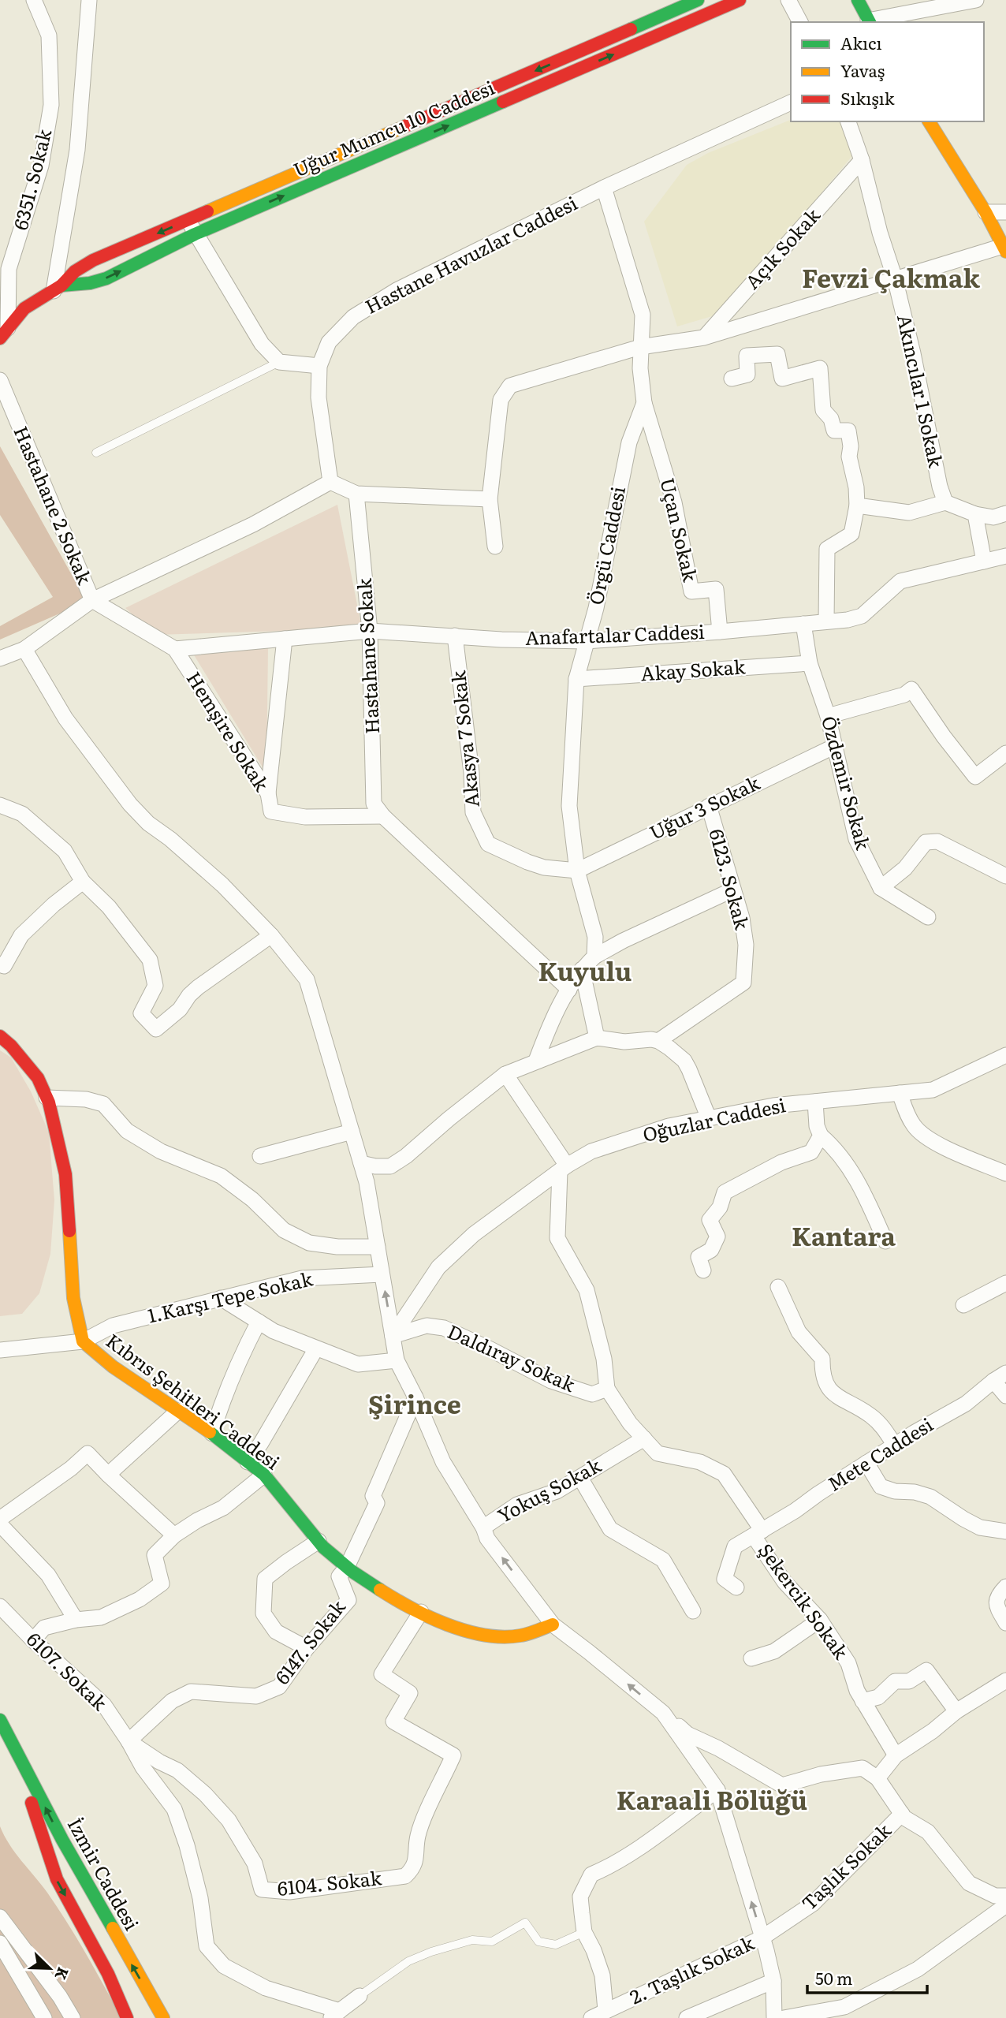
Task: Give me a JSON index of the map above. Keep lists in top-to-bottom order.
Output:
{
  "streets": {
    "street": [
      "Uğur Mumcu 10 Caddesi",
      "6351. Sokak",
      "Açık Sokak",
      "Hastane Havuzlar Caddesi",
      "Akıncılar 1 Sokak",
      "Hastahane 2 Sokak",
      "Uçan Sokak",
      "Örgü Caddesi",
      "Anafartalar Caddesi",
      "Hastahane Sokak",
      "Akay Sokak",
      "Hemşire Sokak",
      "Akasya 7 Sokak",
      "Özdemir Sokak",
      "Uğur 3 Sokak",
      "6123. Sokak",
      "Oğuzlar Caddesi",
      "1.Karşı Tepe Sokak",
      "Daldıray Sokak",
      "Kıbrıs Şehitleri Caddesi",
      "Mete Caddesi",
      "Yokuş Sokak",
      "Şekercik Sokak",
      "6147. Sokak",
      "6107. Sokak",
      "Taşlık Sokak",
      "İzmir Caddesi",
      "6104. Sokak",
      "2. Taşlık Sokak"
    ]
  },
  "crossings": [
    ["Uğur Mumcu 10 Caddesi", "6351. Sokak"],
    ["Açık Sokak", "Akıncılar 1 Sokak"],
    ["Hastane Havuzlar Caddesi", "Örgü Caddesi"],
    ["Hastahane 2 Sokak", "Hemşire Sokak"],
    ["Uçan Sokak", "Örgü Caddesi"],
    ["Uçan Sokak", "Anafartalar Caddesi"],
    ["Örgü Caddesi", "Anafartalar Caddesi"],
    ["Örgü Caddesi", "Akay Sokak"],
    ["Örgü Caddesi", "Akasya 7 Sokak"],
    ["Örgü Caddesi", "Uğur 3 Sokak"],
    ["Anafartalar Caddesi", "Hastahane Sokak"],
    ["Anafartalar Caddesi", "Hemşire Sokak"],
    ["Anafartalar Caddesi", "Akasya 7 Sokak"],
    ["Anafartalar Caddesi", "Özdemir Sokak"],
    ["Hastahane Sokak", "Hemşire Sokak"],
    ["Akay Sokak", "Özdemir Sokak"],
    ["Akasya 7 Sokak", "Uğur 3 Sokak"],
    ["Özdemir Sokak", "Uğur 3 Sokak"],
    ["Uğur 3 Sokak", "6123. Sokak"],
    ["Oğuzlar Caddesi", "Daldıray Sokak"],
    ["1.Karşı Tepe Sokak", "Kıbrıs Şehitleri Caddesi"],
    ["Kıbrıs Şehitleri Caddesi", "6147. Sokak"],
    ["Kıbrıs Şehitleri Caddesi", "6104. Sokak"],
    ["Mete Caddesi", "Şekercik Sokak"],
    ["6147. Sokak", "6107. Sokak"],
    ["6147. Sokak", "6104. Sokak"],
    ["6107. Sokak", "6104. Sokak"],
    ["Taşlık Sokak", "2. Taşlık Sokak"]
  ],
  "districts": [
    "Fevzi Çakmak",
    "Kuyulu",
    "Kantara",
    "Şirince",
    "Karaali Bölüğü"
  ],
  "legend": ["Akıcı", "Yavaş", "Sıkışık"],
  "scale_bar": "50 m",
  "north": "bottom right"
}
